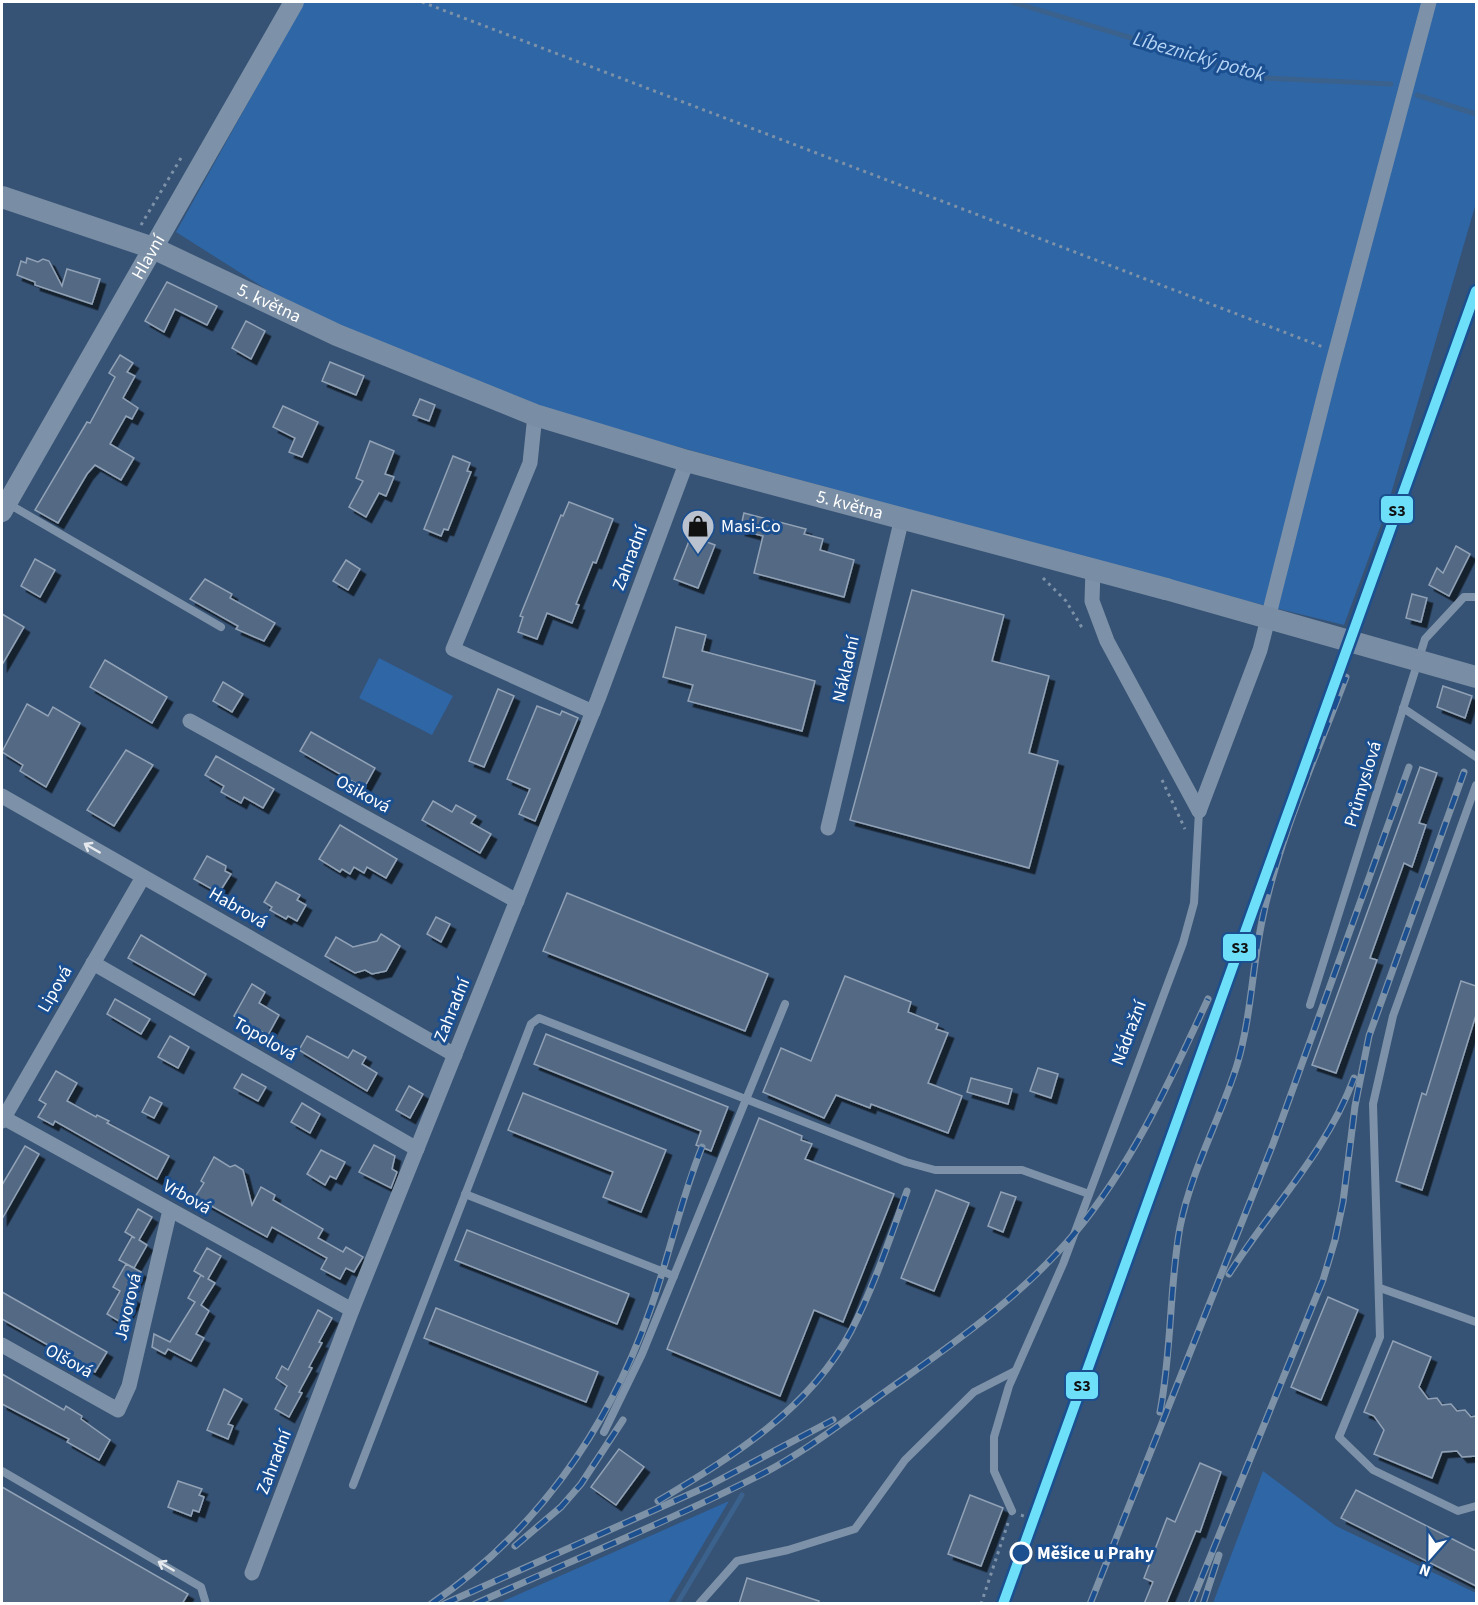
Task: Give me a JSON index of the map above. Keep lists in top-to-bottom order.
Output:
{
  "streets": {
    "main road": ["5. května"],
    "street": [
      "Hlavní",
      "Zahradní",
      "Nákladní",
      "Osiková",
      "Habrová",
      "Lipová",
      "Topolová",
      "Vrbová",
      "Javorová",
      "Olšová"
    ],
    "lane": ["Průmyslová", "Nádražní"]
  },
  "crossings": [
    ["Hlavní", "5. května"],
    ["5. května", "Zahradní"],
    ["5. května", "Nákladní"],
    ["Zahradní", "Osiková"],
    ["Zahradní", "Habrová"],
    ["Zahradní", "Topolová"],
    ["Zahradní", "Vrbová"],
    ["Habrová", "Lipová"],
    ["Lipová", "Topolová"],
    ["Lipová", "Vrbová"],
    ["Vrbová", "Javorová"],
    ["Javorová", "Olšová"]
  ],
  "water": ["Líbeznický potok"],
  "places": {
    "shop": ["Masi-Co"],
    "other": ["Měšice u Prahy"]
  },
  "lines": ["transit line S3"],
  "north": "bottom"
}
